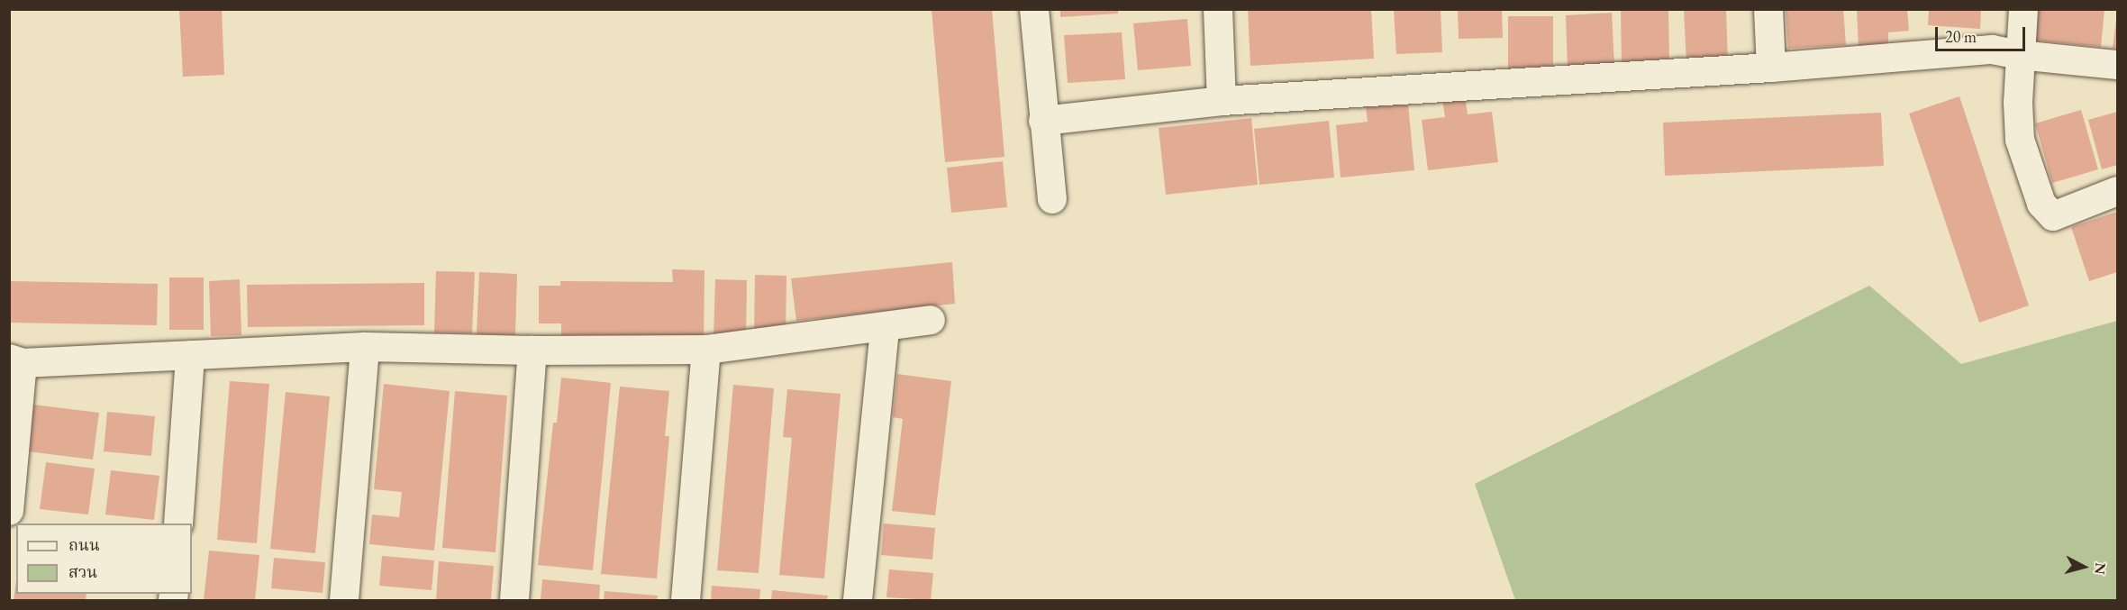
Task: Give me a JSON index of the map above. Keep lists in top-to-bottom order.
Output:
{
  "legend": ["ถนน", "สวน"],
  "scale_bar": "20 m",
  "north": "right"
}
